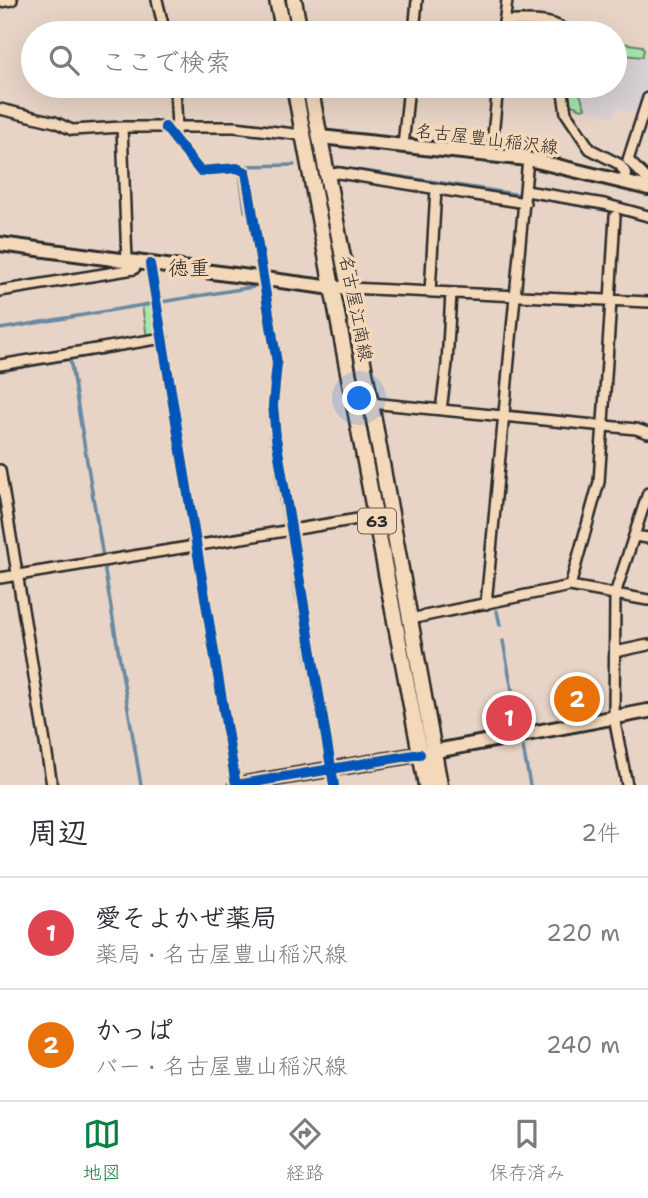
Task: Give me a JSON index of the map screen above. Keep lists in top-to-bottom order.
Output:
{
  "streets": {
    "main road": ["名古屋豊山稲沢線", "名古屋江南線", "63"]
  },
  "crossings": [
    ["名古屋豊山稲沢線", "名古屋江南線"]
  ],
  "districts": ["徳重"],
  "page": {
    "search": "ここで検索",
    "pins": ["2", "1"],
    "heading": ["周辺", "2件"],
    "list": [
      {
        "mark": "1",
        "name": "愛そよかぜ薬局",
        "note": "薬局 · 名古屋豊山稲沢線",
        "value": "220 m"
      },
      {
        "mark": "2",
        "name": "かっぱ",
        "note": "バー · 名古屋豊山稲沢線",
        "value": "240 m"
      }
    ],
    "nav": ["地図", "経路", "保存済み"]
  }
}
